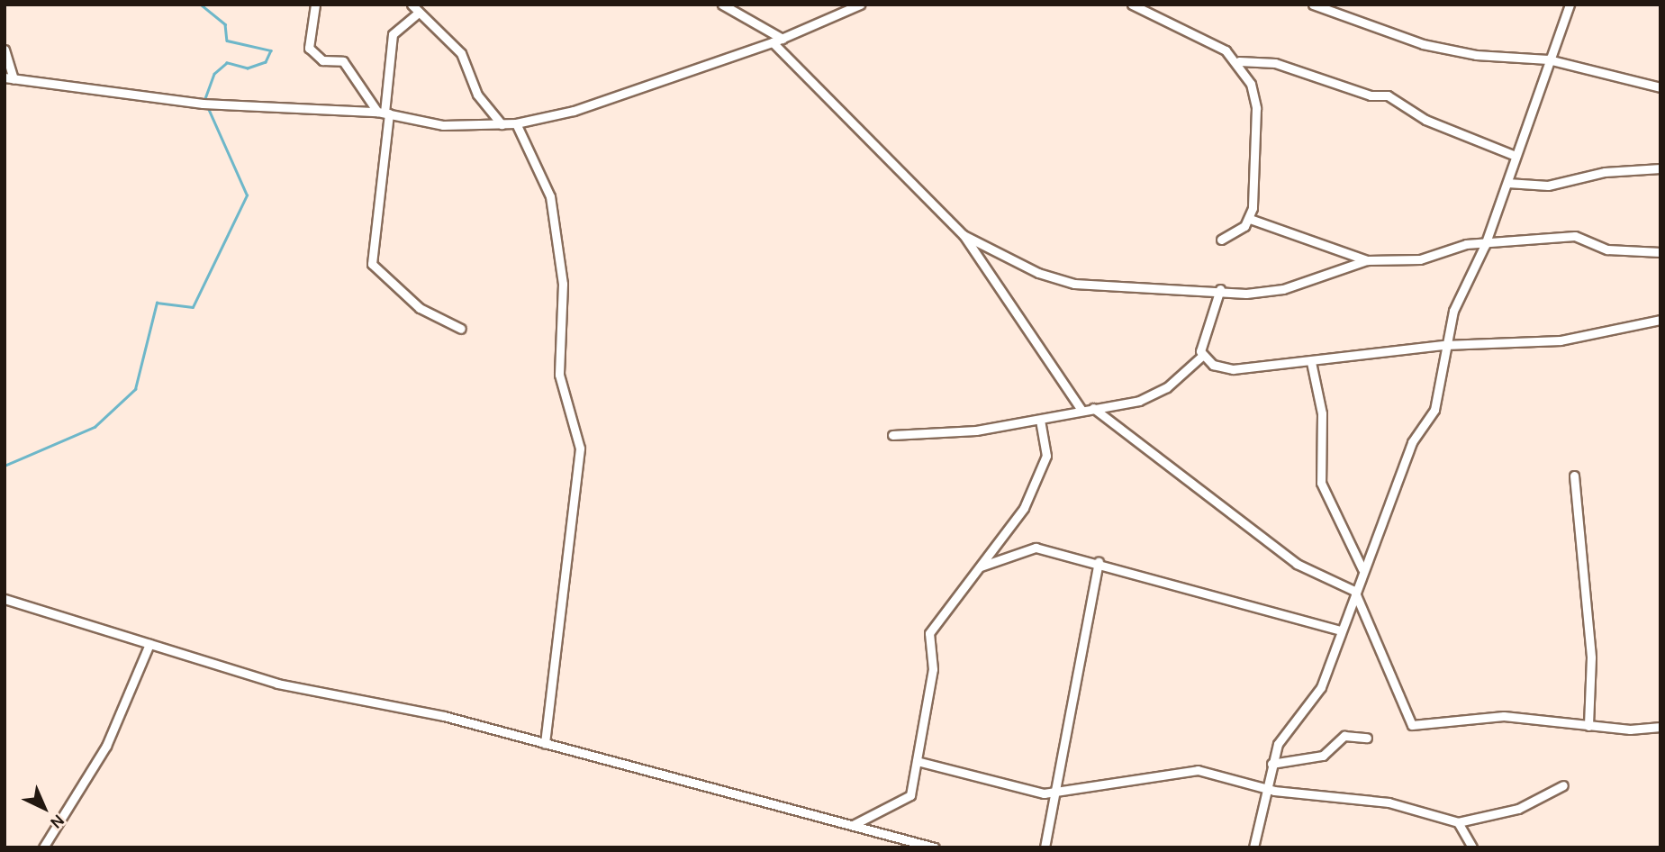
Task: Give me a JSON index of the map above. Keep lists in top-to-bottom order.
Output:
{
  "north": "bottom right"
}
